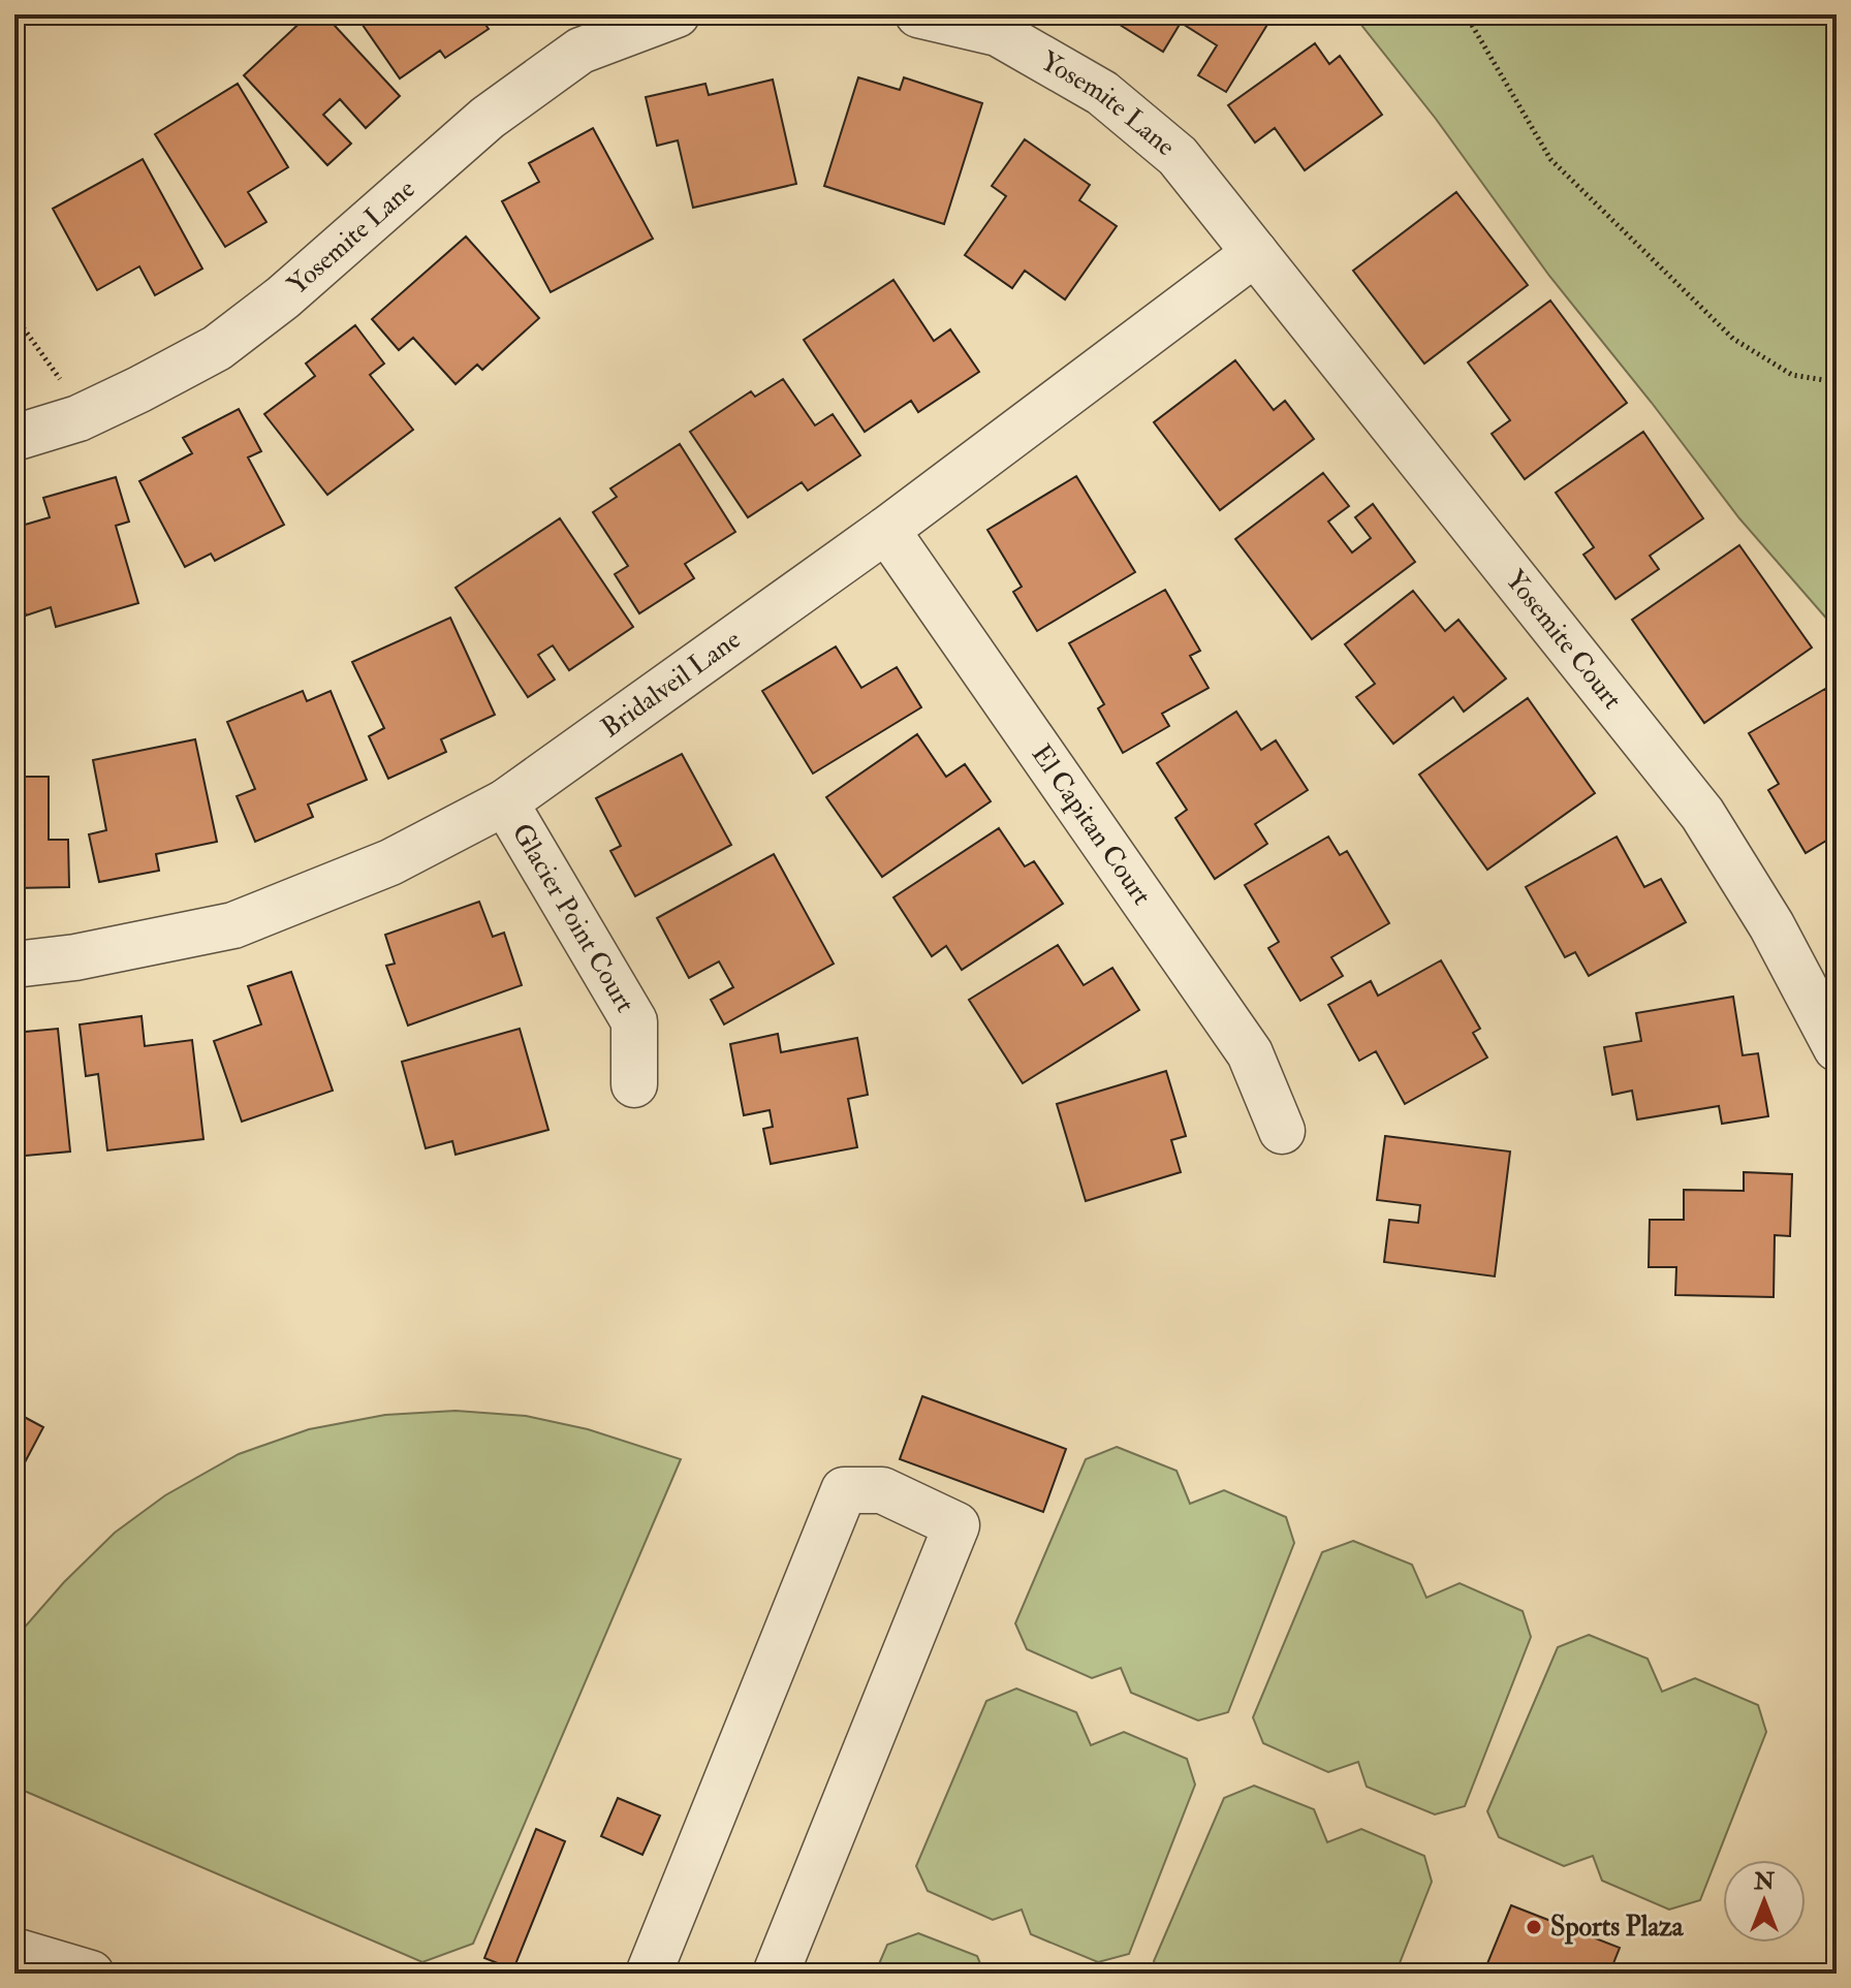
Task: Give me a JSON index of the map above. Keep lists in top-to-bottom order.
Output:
{
  "streets": {
    "street": [
      "Yosemite Lane",
      "Yosemite Court",
      "Bridalveil Lane",
      "El Capitan Court",
      "Glacier Point Court"
    ]
  },
  "crossings": [
    ["Yosemite Lane", "Yosemite Court"],
    ["Yosemite Lane", "Bridalveil Lane"],
    ["Yosemite Court", "Bridalveil Lane"],
    ["Bridalveil Lane", "El Capitan Court"],
    ["Bridalveil Lane", "Glacier Point Court"]
  ],
  "places": ["Sports Plaza"],
  "north": "top"
}
